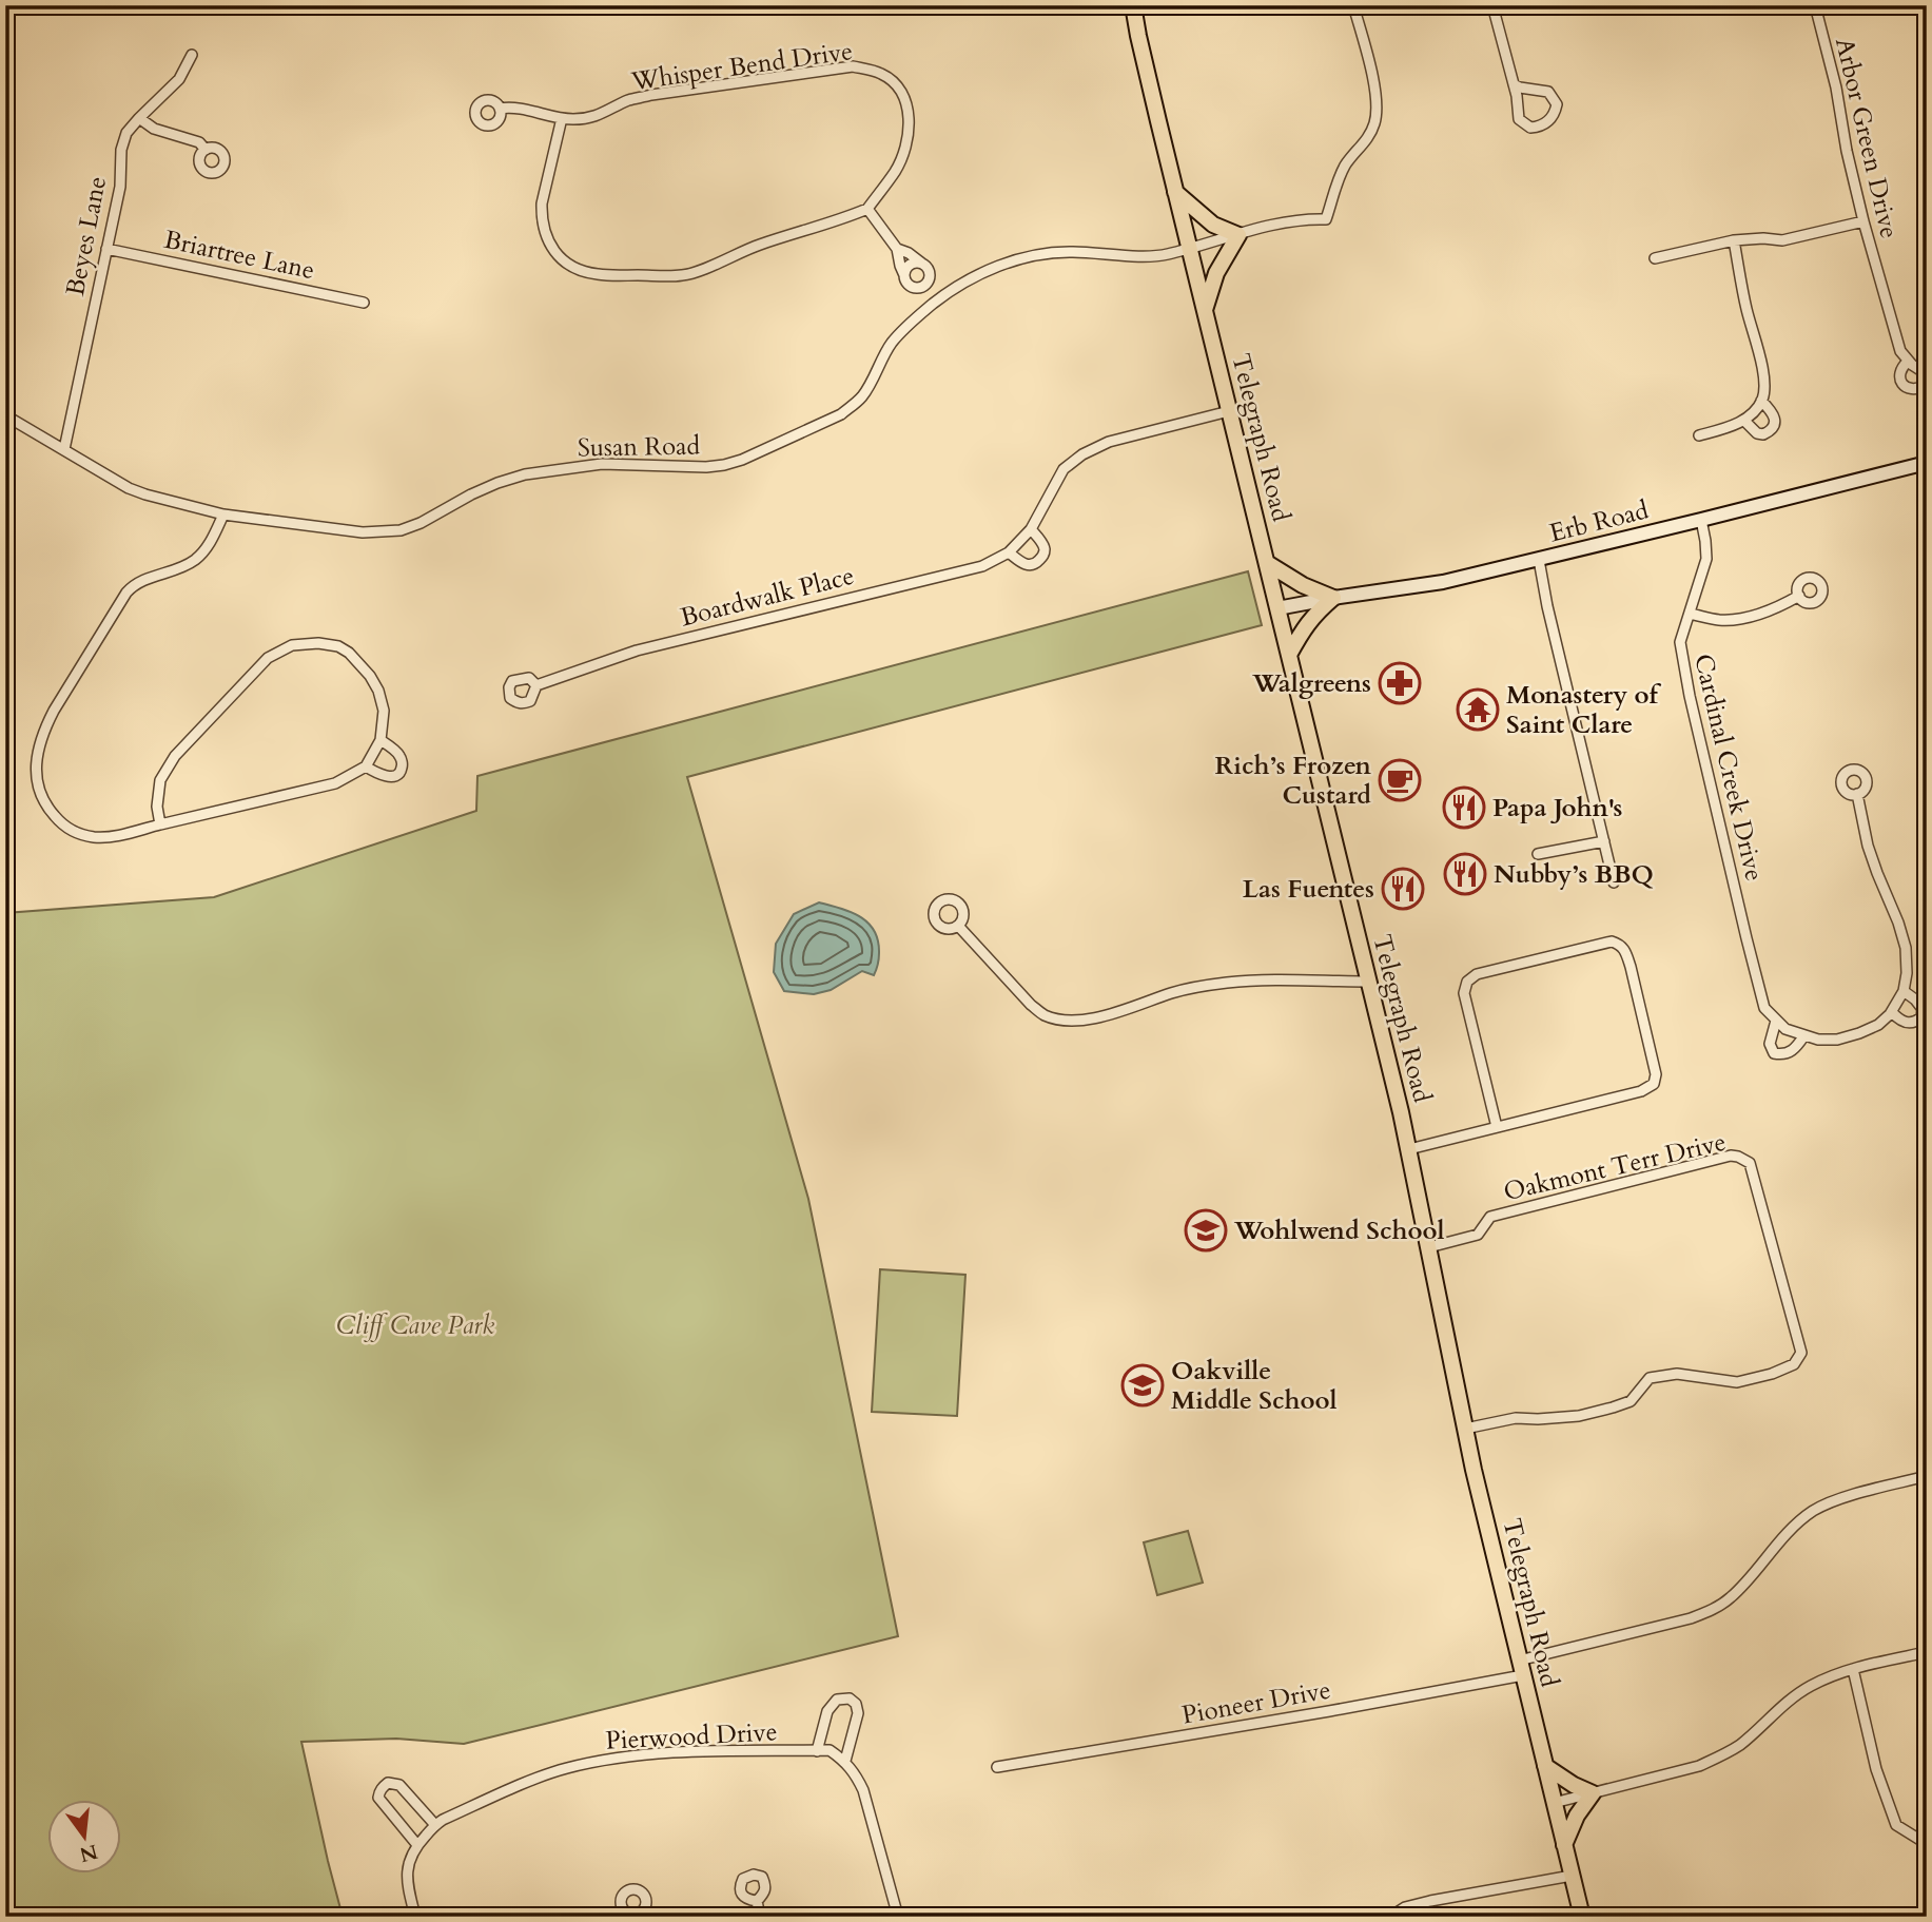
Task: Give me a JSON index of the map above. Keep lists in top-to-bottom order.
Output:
{
  "streets": {
    "main road": ["Telegraph Road"],
    "street": [
      "Whisper Bend Drive",
      "Arbor Green Drive",
      "Beyes Lane",
      "Briartree Lane",
      "Susan Road",
      "Erb Road",
      "Boardwalk Place",
      "Cardinal Creek Drive",
      "Oakmont Terr Drive",
      "Pioneer Drive",
      "Pierwood Drive"
    ]
  },
  "crossings": [
    ["Beyes Lane", "Briartree Lane"],
    ["Beyes Lane", "Susan Road"],
    ["Telegraph Road", "Susan Road"],
    ["Telegraph Road", "Erb Road"],
    ["Telegraph Road", "Boardwalk Place"],
    ["Telegraph Road", "Oakmont Terr Drive"],
    ["Telegraph Road", "Pioneer Drive"],
    ["Erb Road", "Cardinal Creek Drive"]
  ],
  "parks": ["Cliff Cave Park"],
  "places": {
    "pharmacy": ["Walgreens"],
    "temple": ["Monastery of Saint Clare"],
    "cafe": ["Rich’s Frozen Custard"],
    "restaurant": ["Papa John's", "Nubby’s BBQ", "Las Fuentes"],
    "school or university": ["Wohlwend School", "Oakville Middle School"]
  },
  "north": "bottom"
}
